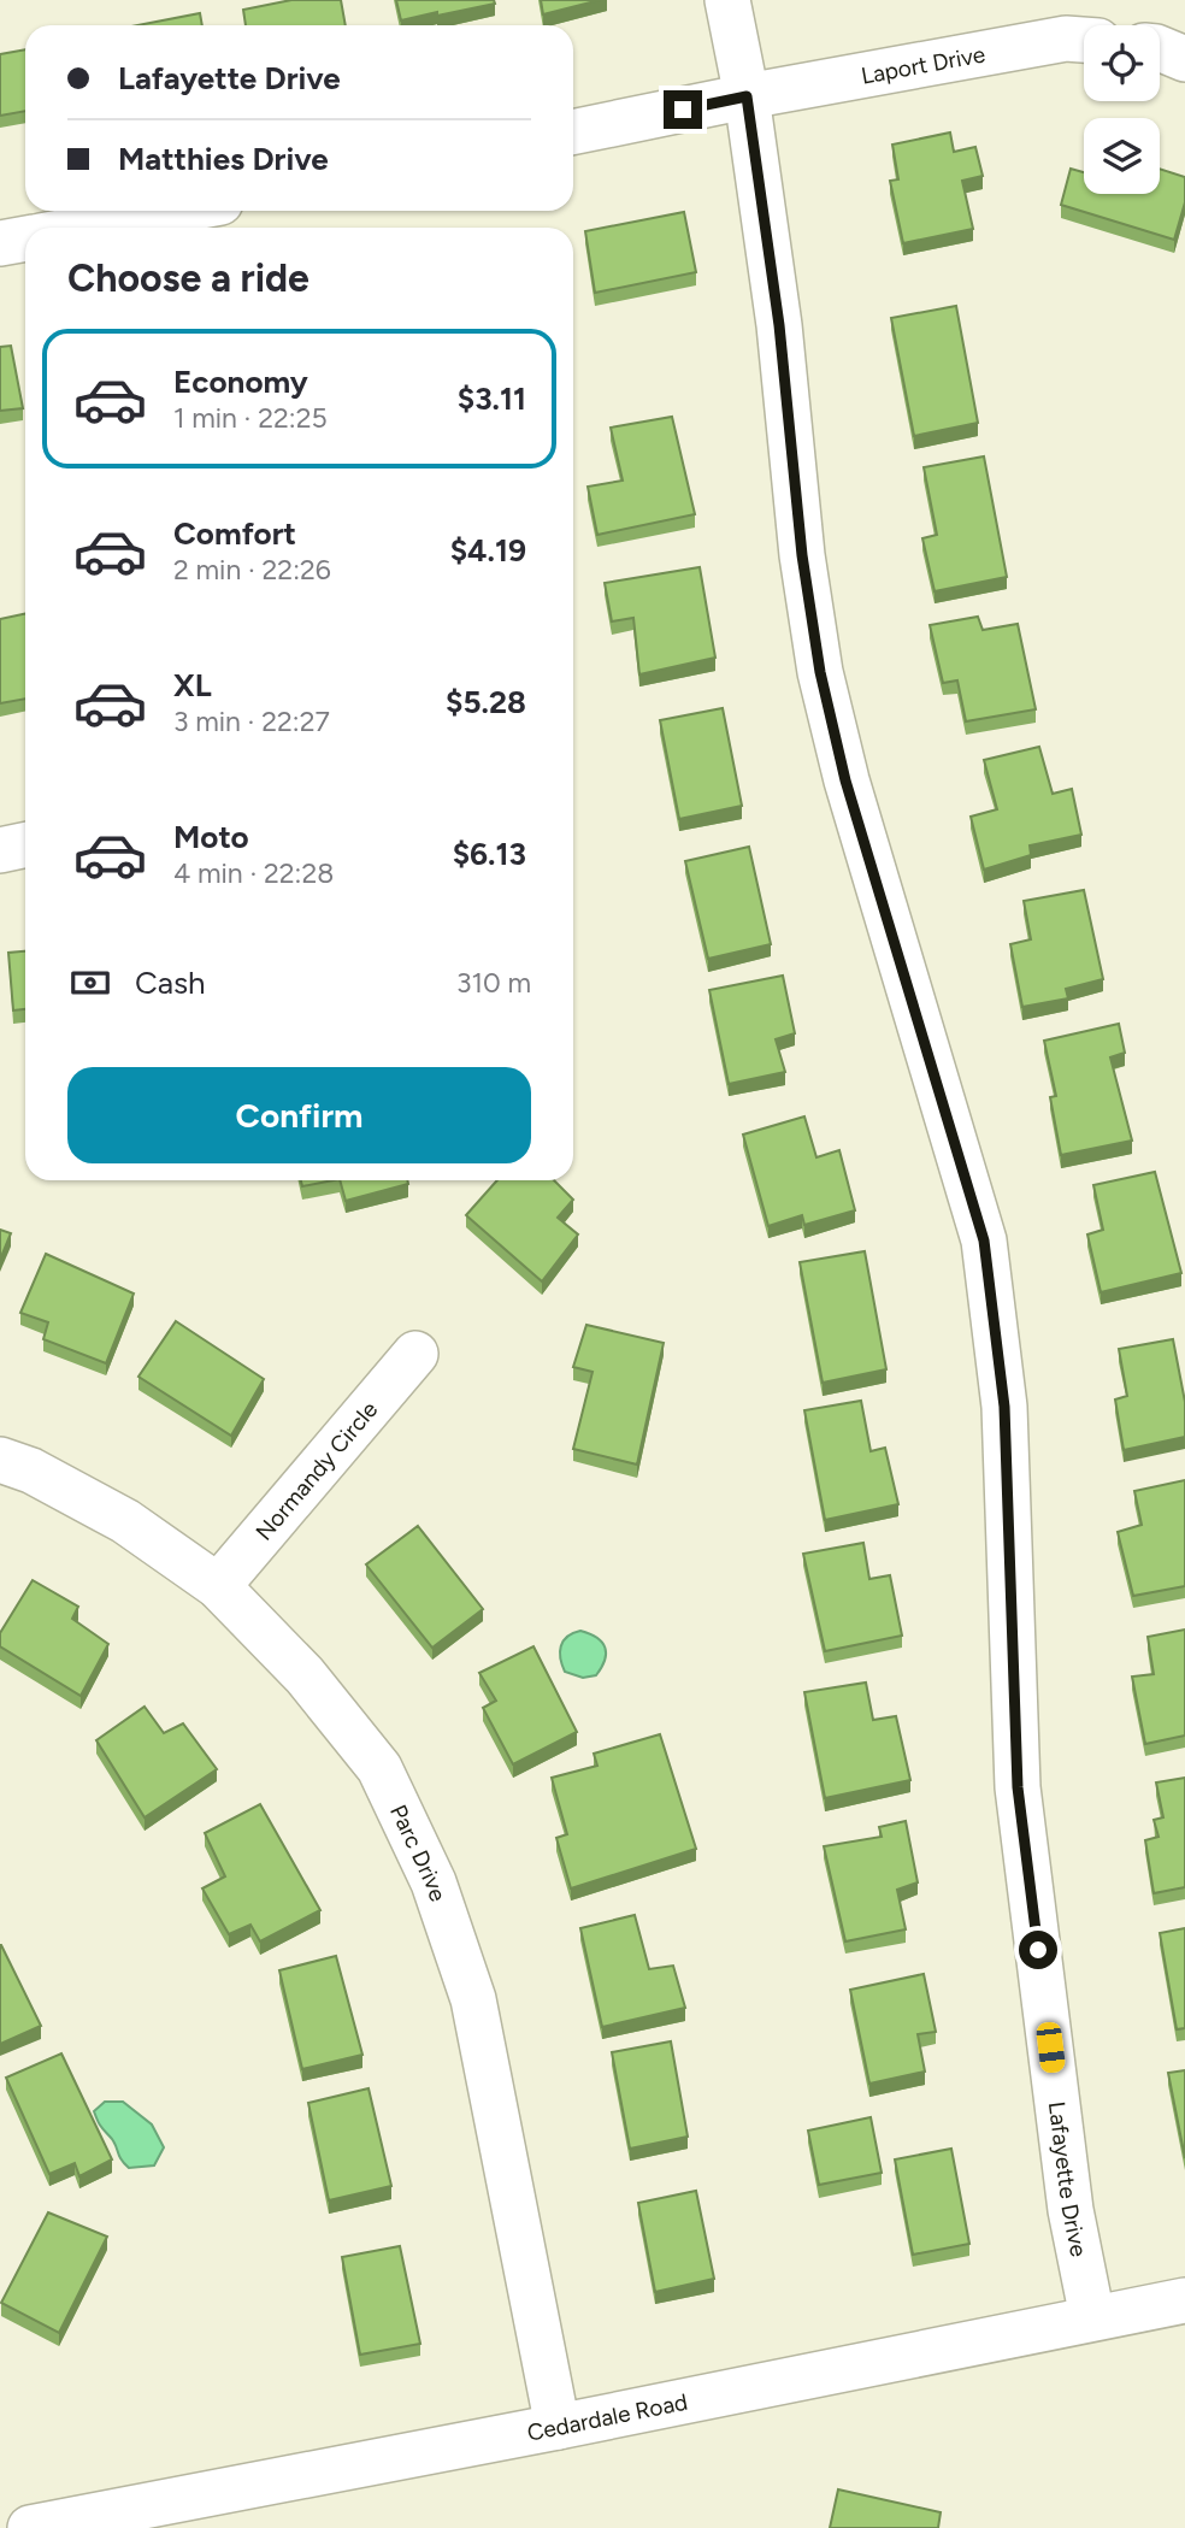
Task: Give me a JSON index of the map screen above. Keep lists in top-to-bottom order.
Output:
{
  "streets": {
    "street": [
      "Laport Drive",
      "Normandy Circle",
      "Parc Drive",
      "Lafayette Drive",
      "Cedardale Road"
    ]
  },
  "crossings": [
    ["Laport Drive", "Lafayette Drive"],
    ["Normandy Circle", "Parc Drive"],
    ["Parc Drive", "Cedardale Road"],
    ["Lafayette Drive", "Cedardale Road"]
  ],
  "page": {
    "banner": ["Lafayette Drive", "Matthies Drive"],
    "heading": "Choose a ride",
    "list": [
      {
        "name": "Economy",
        "note": "1 min · 22:25",
        "value": "$3.11"
      },
      {
        "name": "Comfort",
        "note": "2 min · 22:26",
        "value": "$4.19"
      },
      {
        "name": "XL",
        "note": "3 min · 22:27",
        "value": "$5.28"
      },
      {
        "name": "Moto",
        "note": "4 min · 22:28",
        "value": "$6.13"
      }
    ],
    "pay": ["Cash", "310 m"],
    "buttons": "Confirm"
  }
}
